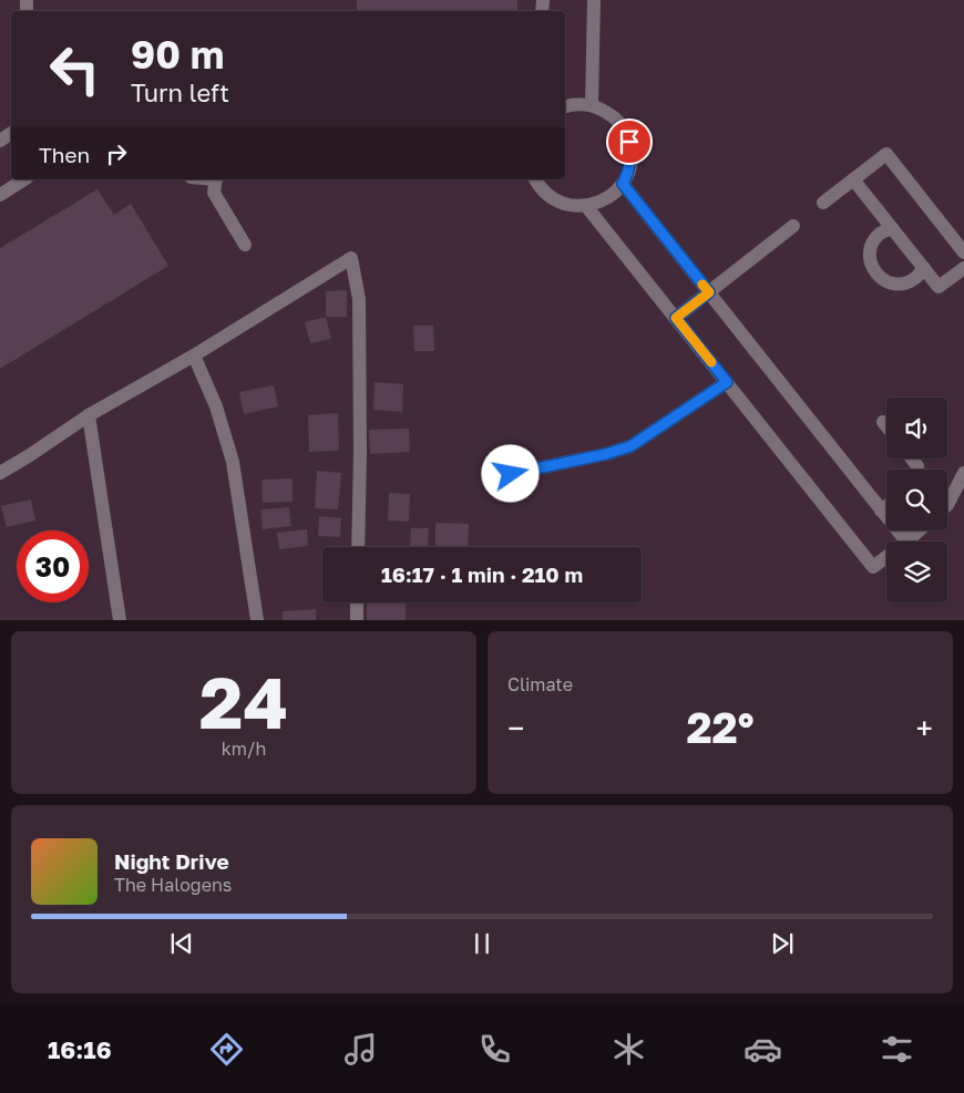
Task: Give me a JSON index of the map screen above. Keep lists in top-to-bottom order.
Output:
{
  "page": {
    "turn": ["90 m", "Turn left"],
    "then": "Then",
    "limit": "30",
    "trip": "16:17 · 1 min · 210 m",
    "tile": [
      ["24", "km/h"],
      "Climate"
    ],
    "heat": ["−", "22°", "+"],
    "song": ["Night Drive", "The Halogens"],
    "tabs": "16:16"
  }
}
